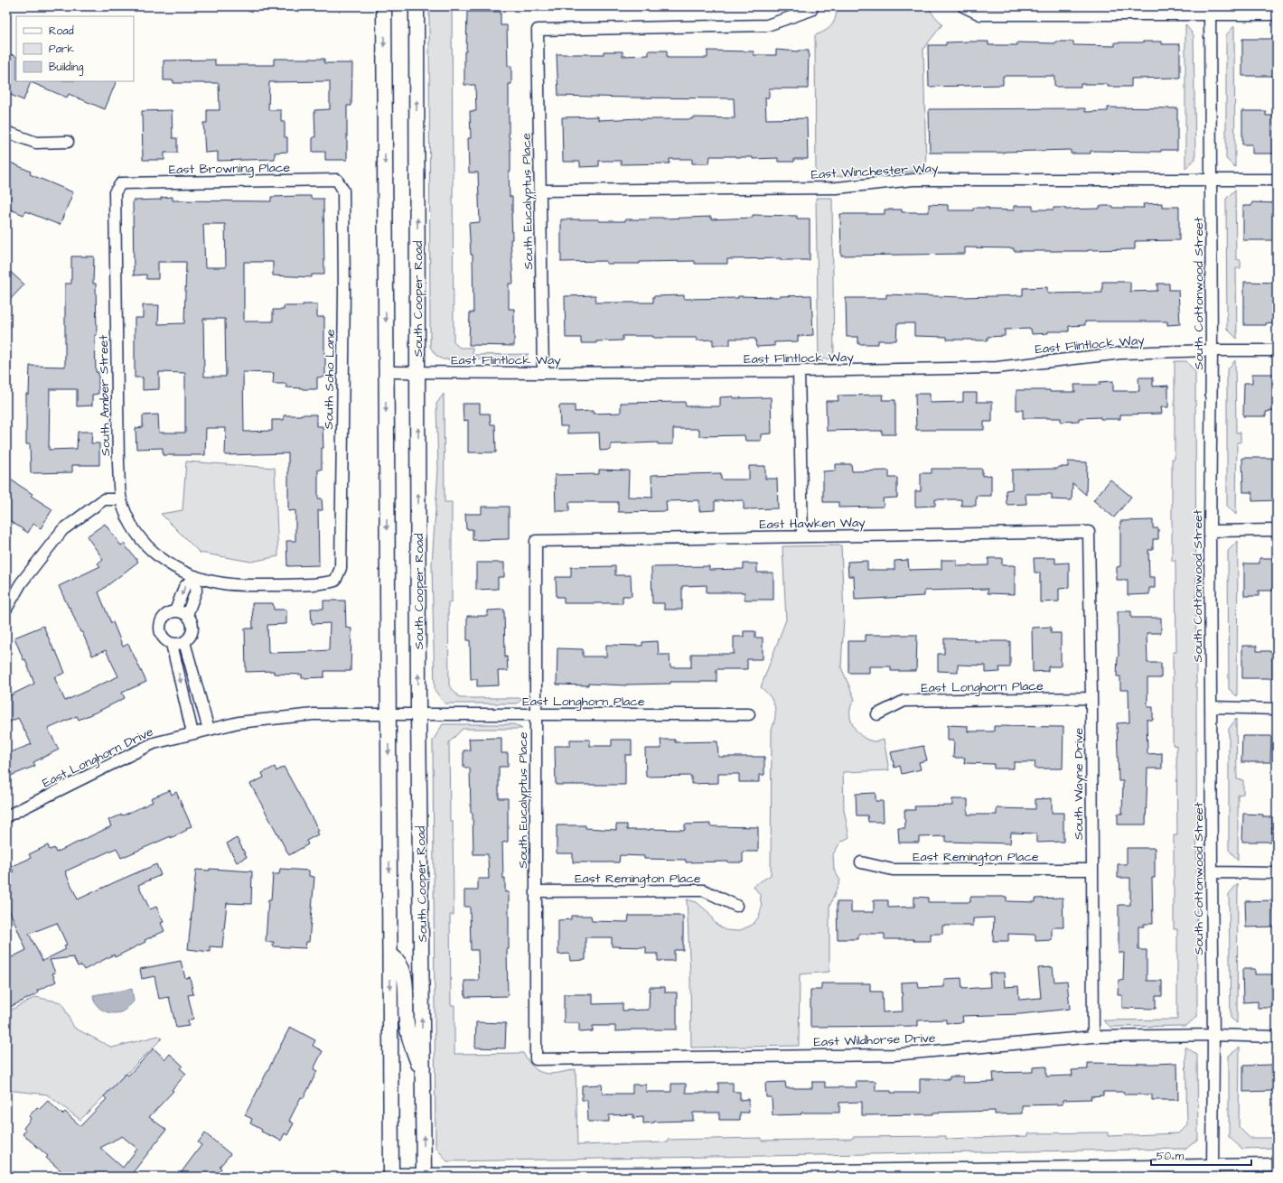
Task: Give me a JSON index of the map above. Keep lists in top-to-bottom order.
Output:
{
  "streets": {
    "main road": ["South Cooper Road"],
    "street": [
      "East Browning Place",
      "East Winchester Way",
      "South Eucalyptus Place",
      "South Cottonwood Street",
      "East Flintlock Way",
      "South Soho Lane",
      "South Amber Street",
      "East Hawken Way",
      "East Longhorn Place",
      "East Longhorn Drive",
      "South Wayne Drive",
      "East Remington Place",
      "East Wildhorse Drive"
    ]
  },
  "crossings": [
    ["East Browning Place", "South Soho Lane"],
    ["East Browning Place", "South Amber Street"],
    ["East Winchester Way", "South Eucalyptus Place"],
    ["East Winchester Way", "South Cottonwood Street"],
    ["South Eucalyptus Place", "East Flintlock Way"],
    ["South Eucalyptus Place", "East Hawken Way"],
    ["South Eucalyptus Place", "East Longhorn Place"],
    ["South Eucalyptus Place", "East Remington Place"],
    ["South Eucalyptus Place", "East Wildhorse Drive"],
    ["South Cottonwood Street", "East Flintlock Way"],
    ["South Cottonwood Street", "East Wildhorse Drive"],
    ["South Cooper Road", "East Flintlock Way"],
    ["South Cooper Road", "East Longhorn Place"],
    ["South Cooper Road", "East Longhorn Drive"],
    ["South Soho Lane", "South Amber Street"],
    ["East Hawken Way", "South Wayne Drive"],
    ["East Longhorn Place", "East Longhorn Drive"],
    ["East Longhorn Place", "South Wayne Drive"],
    ["South Wayne Drive", "East Remington Place"],
    ["South Wayne Drive", "East Wildhorse Drive"]
  ],
  "legend": ["Road", "Park", "Building"],
  "scale_bar": "50 m"
}
